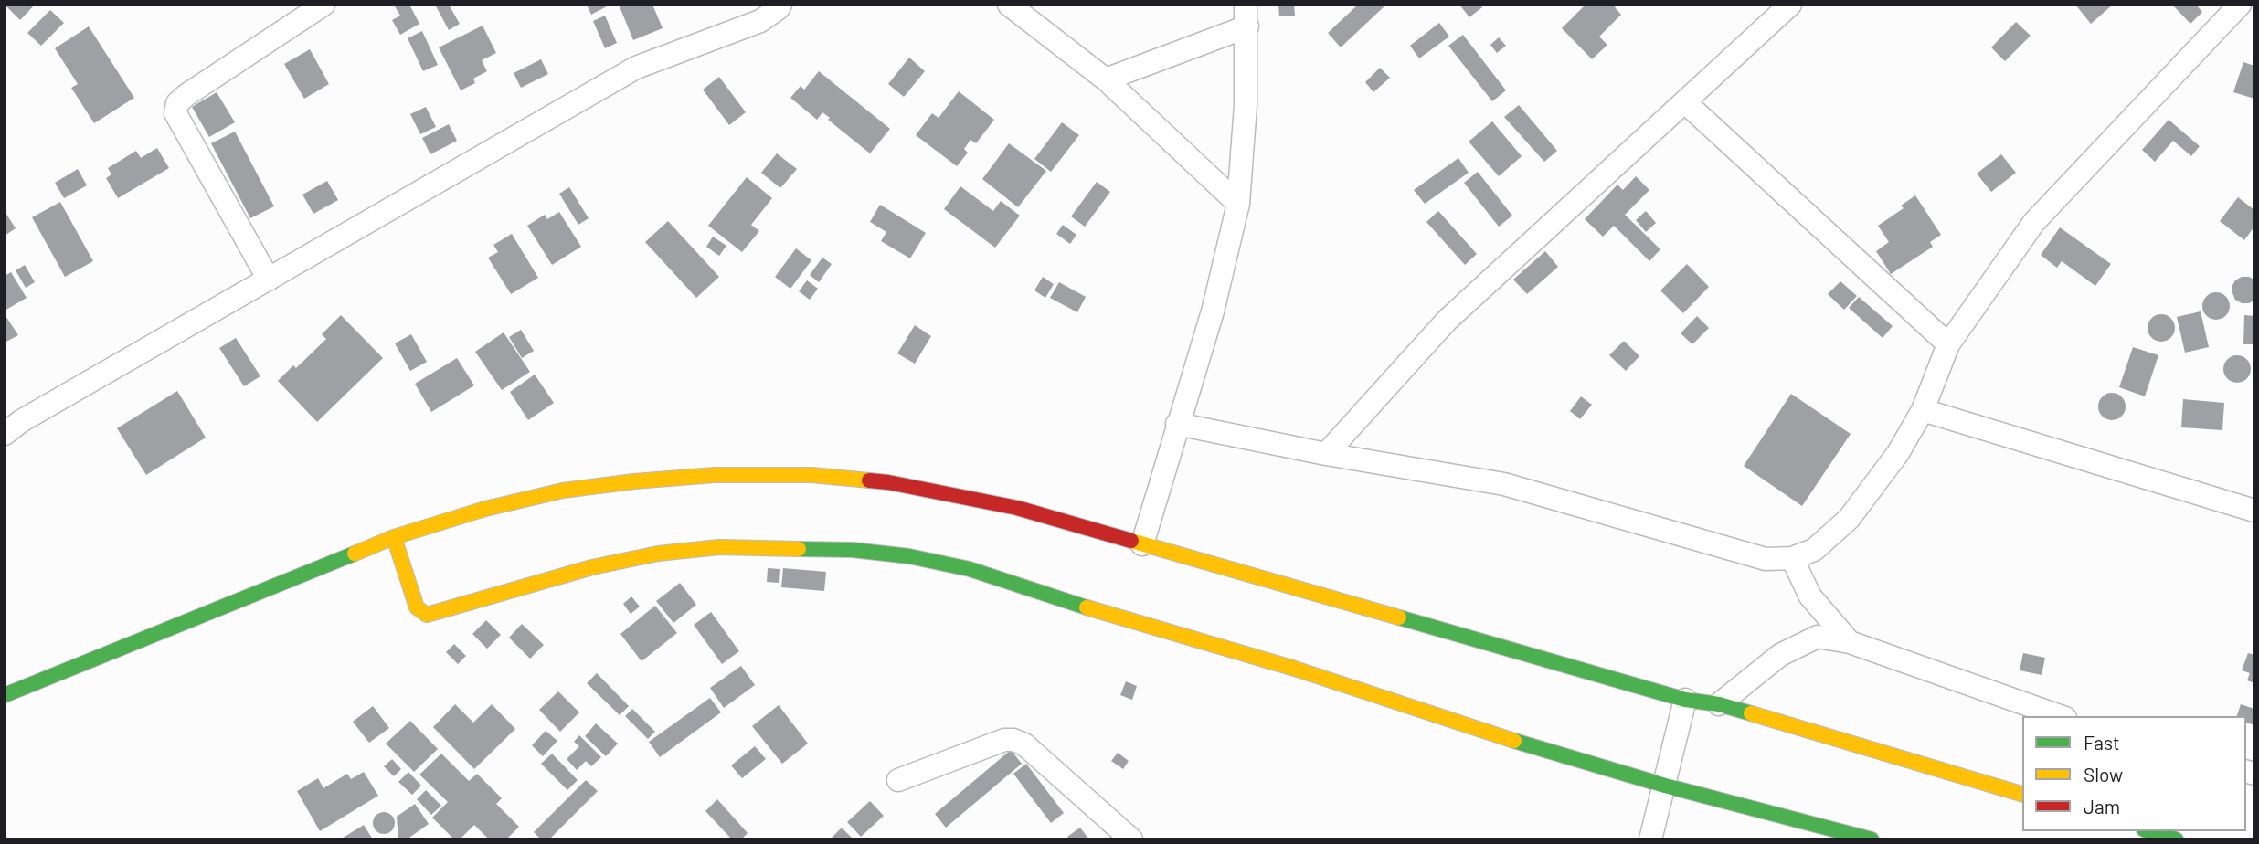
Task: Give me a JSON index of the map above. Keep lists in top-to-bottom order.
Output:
{
  "legend": ["Fast", "Slow", "Jam"]
}
